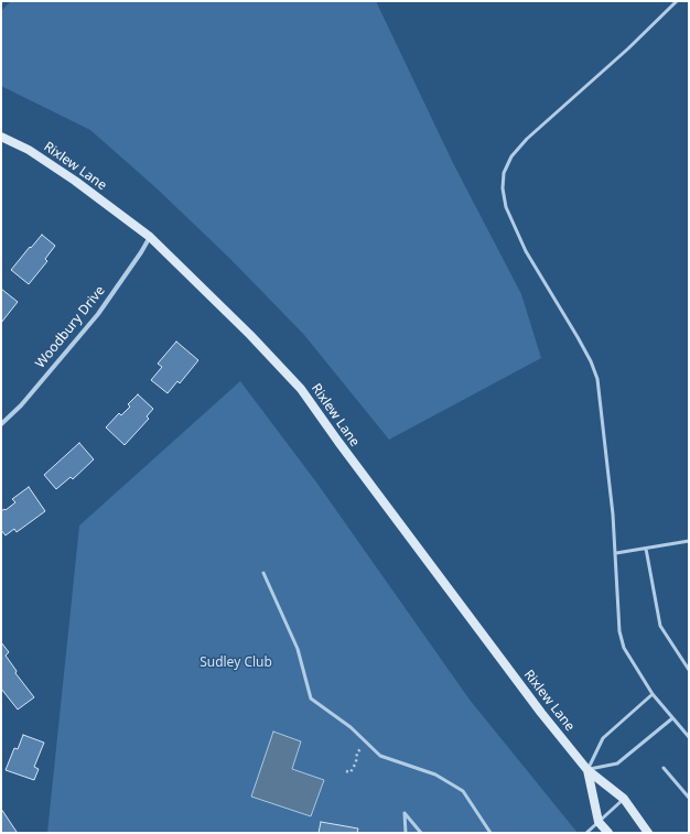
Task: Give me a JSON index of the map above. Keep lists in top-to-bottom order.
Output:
{
  "streets": {
    "street": ["Rixlew Lane", "Woodbury Drive"]
  },
  "crossings": [
    ["Rixlew Lane", "Woodbury Drive"]
  ],
  "parks": ["Sudley Club"]
}
